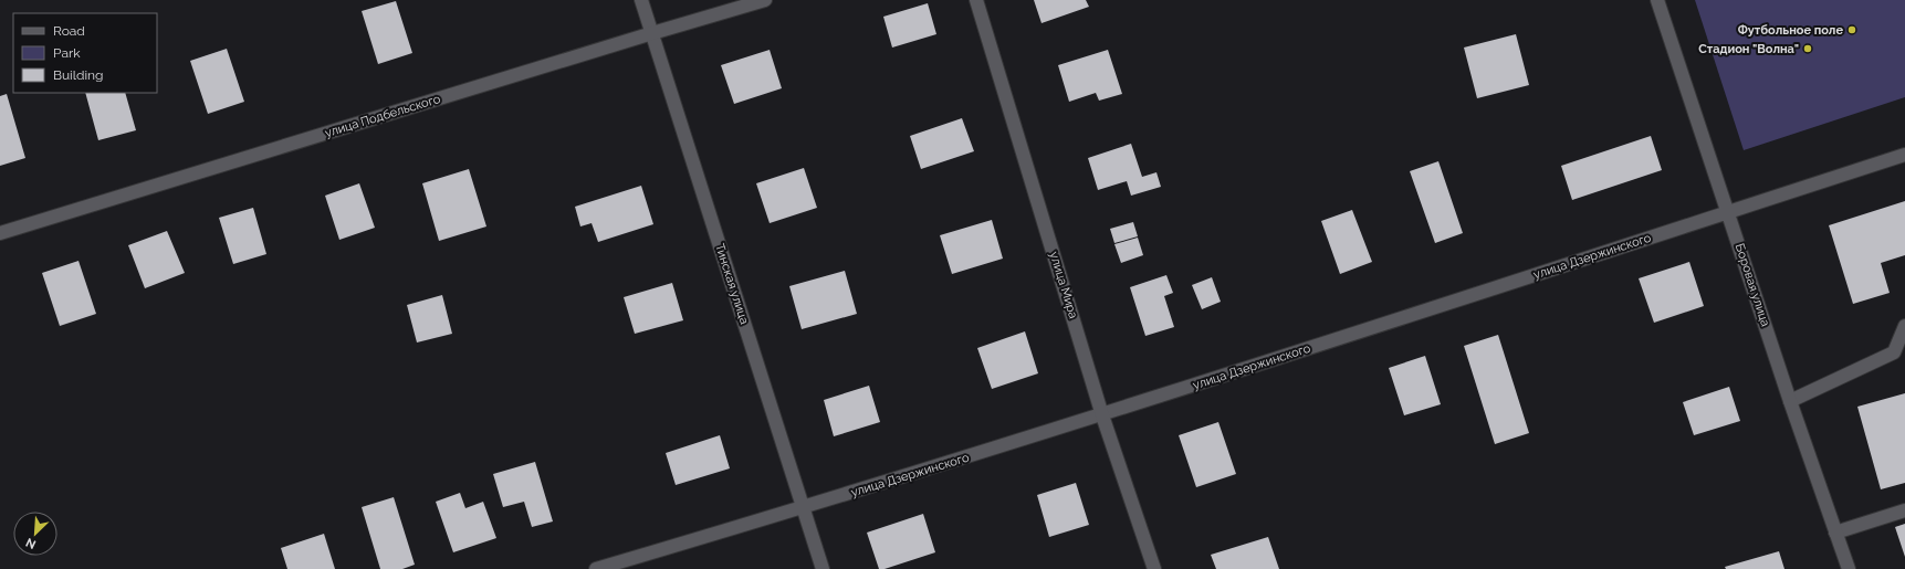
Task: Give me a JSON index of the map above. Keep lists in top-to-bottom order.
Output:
{
  "streets": {
    "street": [
      "улица Подбельского",
      "улица Дзержинского",
      "Тинская улица",
      "улица Мира",
      "Боровая улица"
    ]
  },
  "crossings": [
    ["улица Подбельского", "Тинская улица"],
    ["улица Дзержинского", "Тинская улица"],
    ["улица Дзержинского", "улица Мира"],
    ["улица Дзержинского", "Боровая улица"]
  ],
  "places": ["Футбольное поле", "Стадион \"Волна\""],
  "legend": ["Road", "Park", "Building"],
  "north": "bottom left"
}
